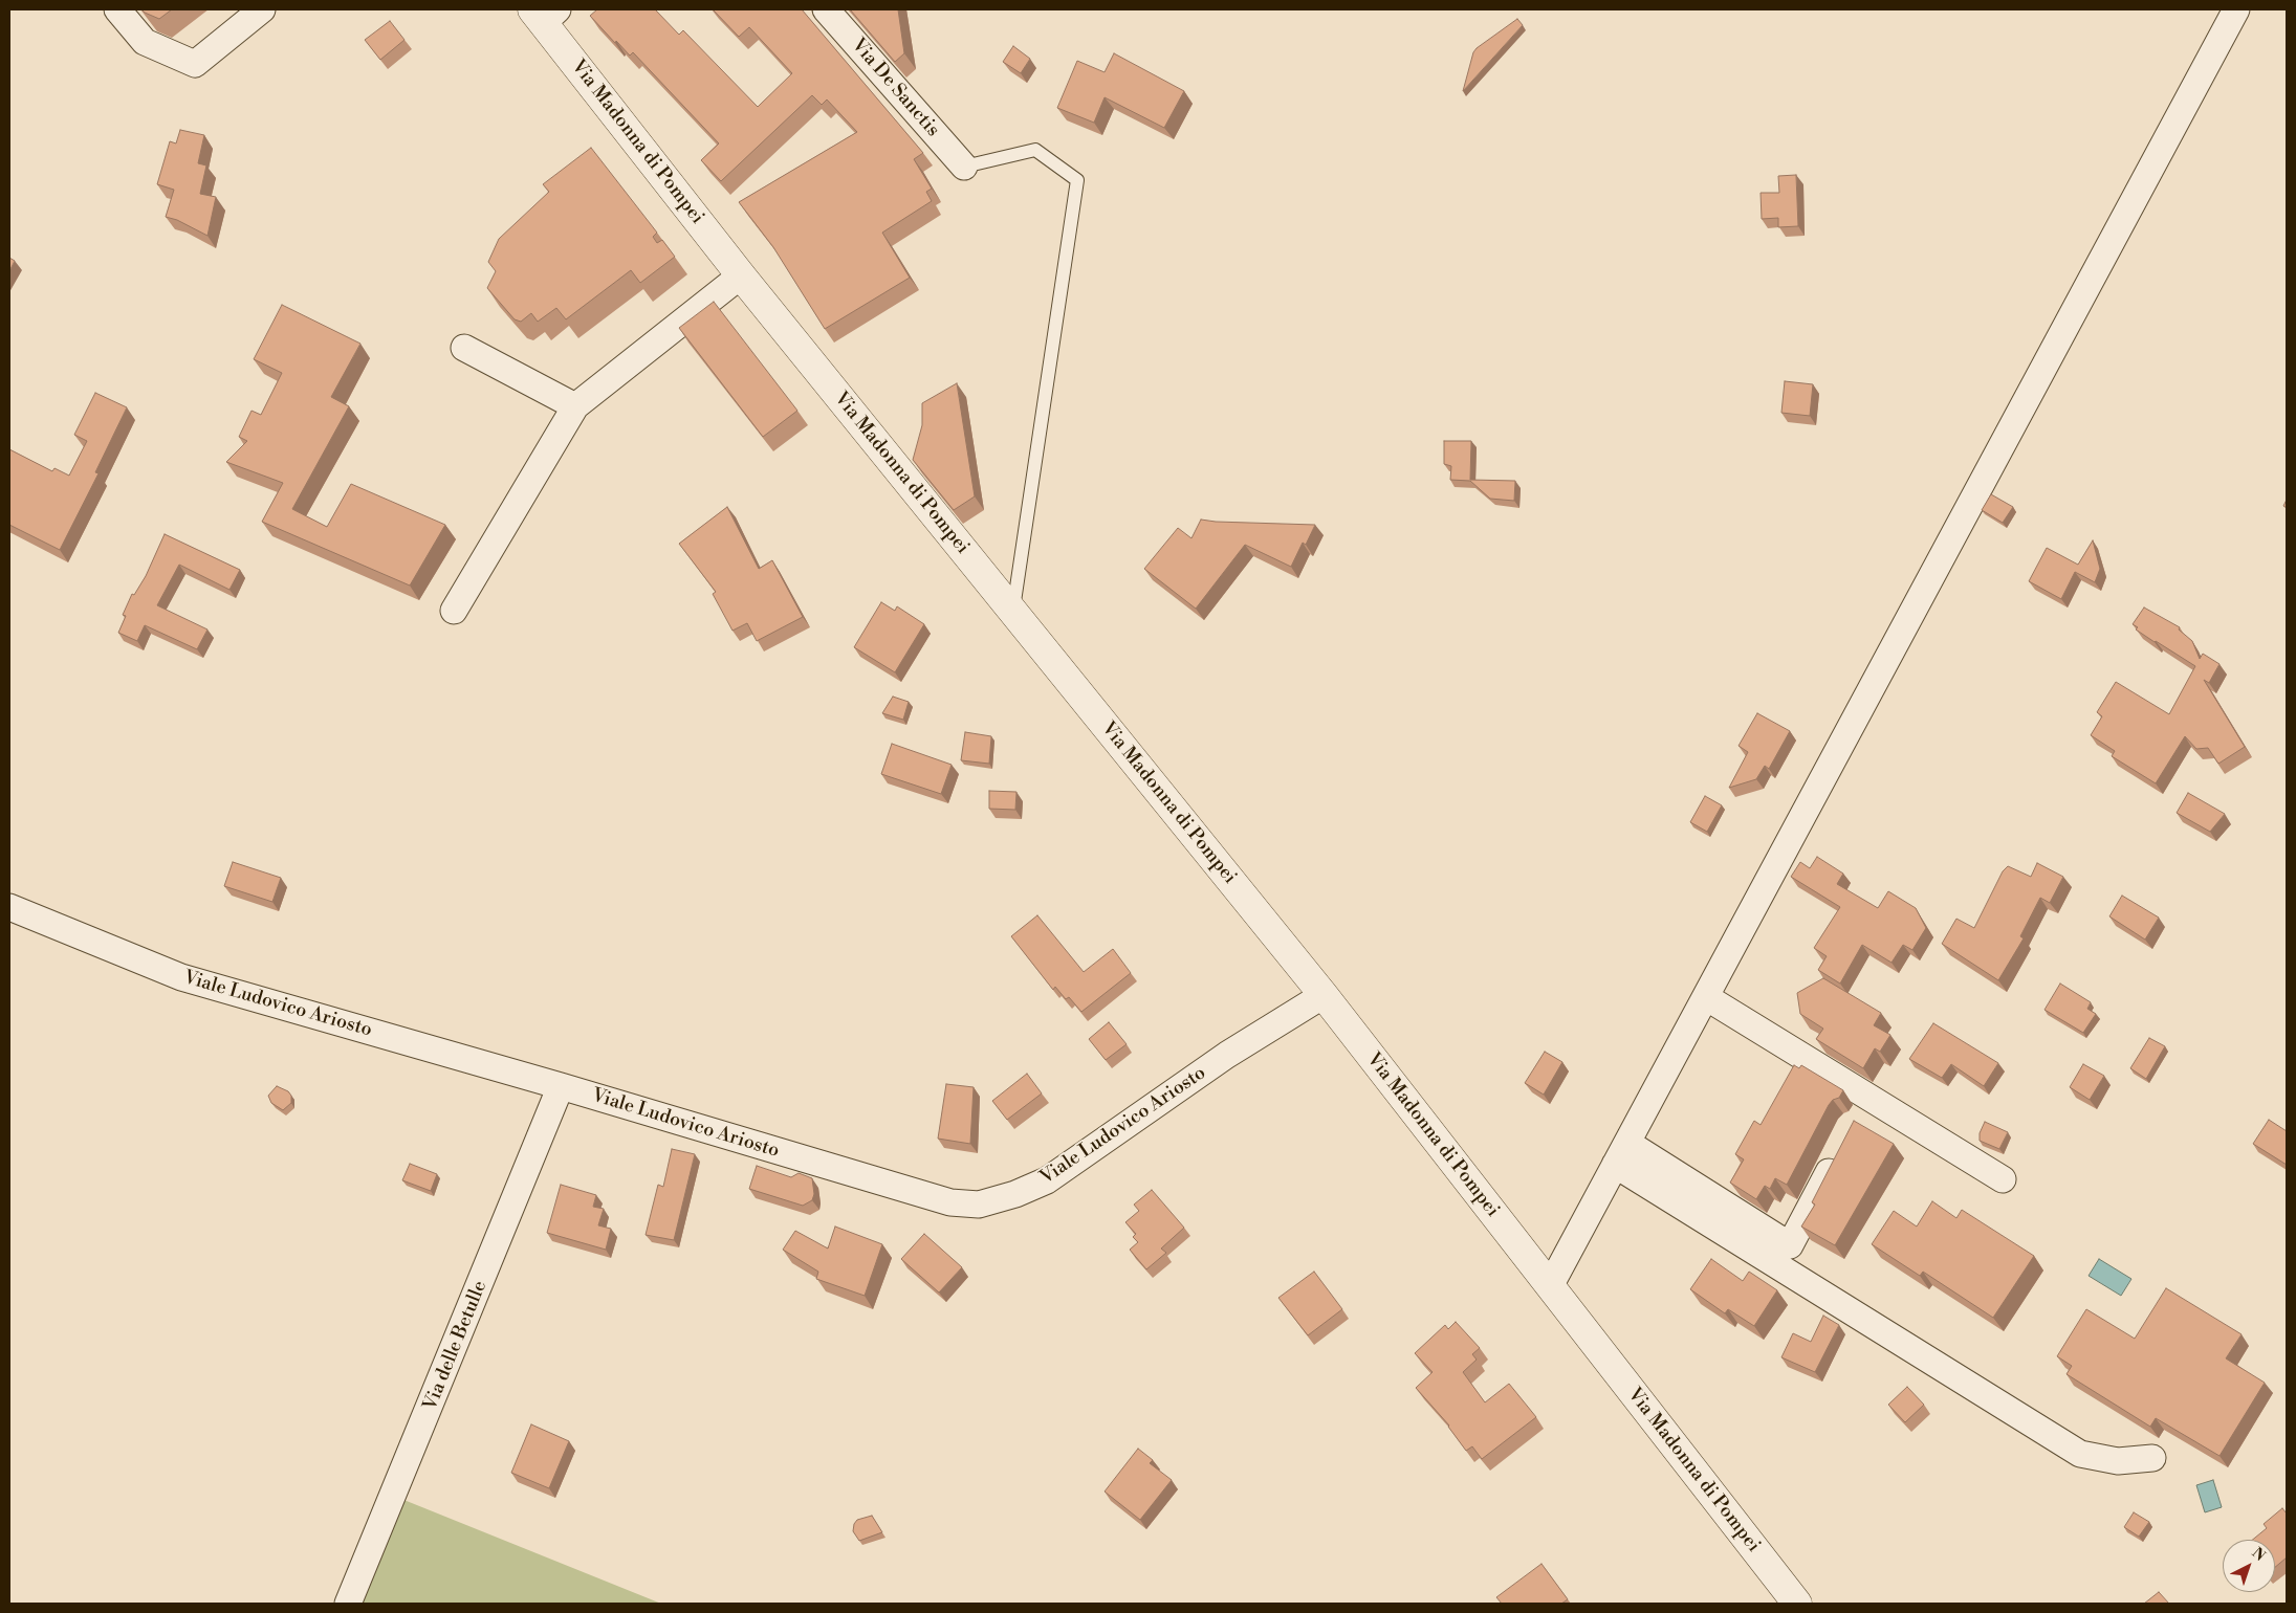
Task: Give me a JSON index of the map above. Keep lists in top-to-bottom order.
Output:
{
  "streets": {
    "street": [
      "Via De Sanctis",
      "Via Madonna di Pompei",
      "Viale Ludovico Ariosto",
      "Via delle Betulle"
    ]
  },
  "crossings": [
    ["Via Madonna di Pompei", "Viale Ludovico Ariosto"],
    ["Viale Ludovico Ariosto", "Via delle Betulle"]
  ],
  "north": "top right"
}
